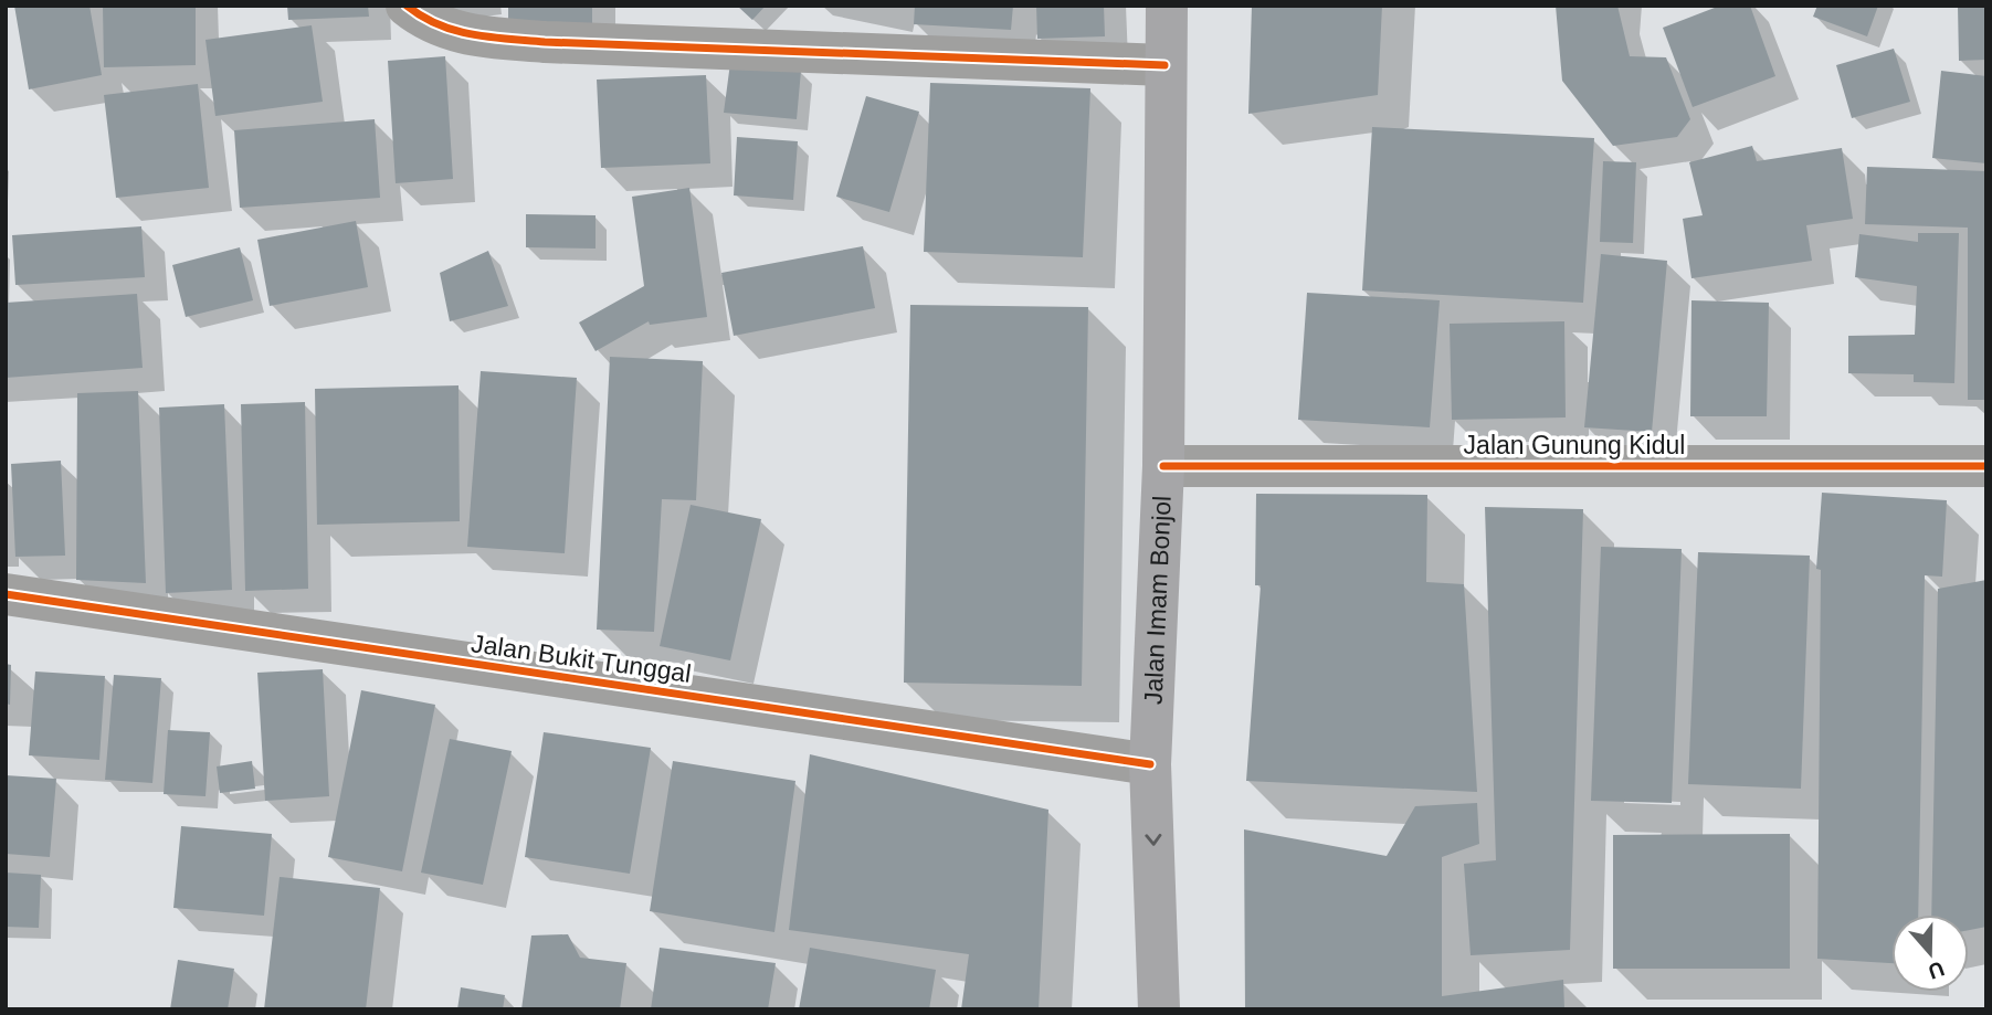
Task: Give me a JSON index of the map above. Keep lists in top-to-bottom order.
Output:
{
  "streets": {
    "highway": ["Jalan Imam Bonjol"],
    "street": ["Jalan Gunung Kidul", "Jalan Bukit Tunggal"]
  },
  "crossings": [
    ["Jalan Gunung Kidul", "Jalan Imam Bonjol"],
    ["Jalan Imam Bonjol", "Jalan Bukit Tunggal"]
  ],
  "north": "bottom"
}
